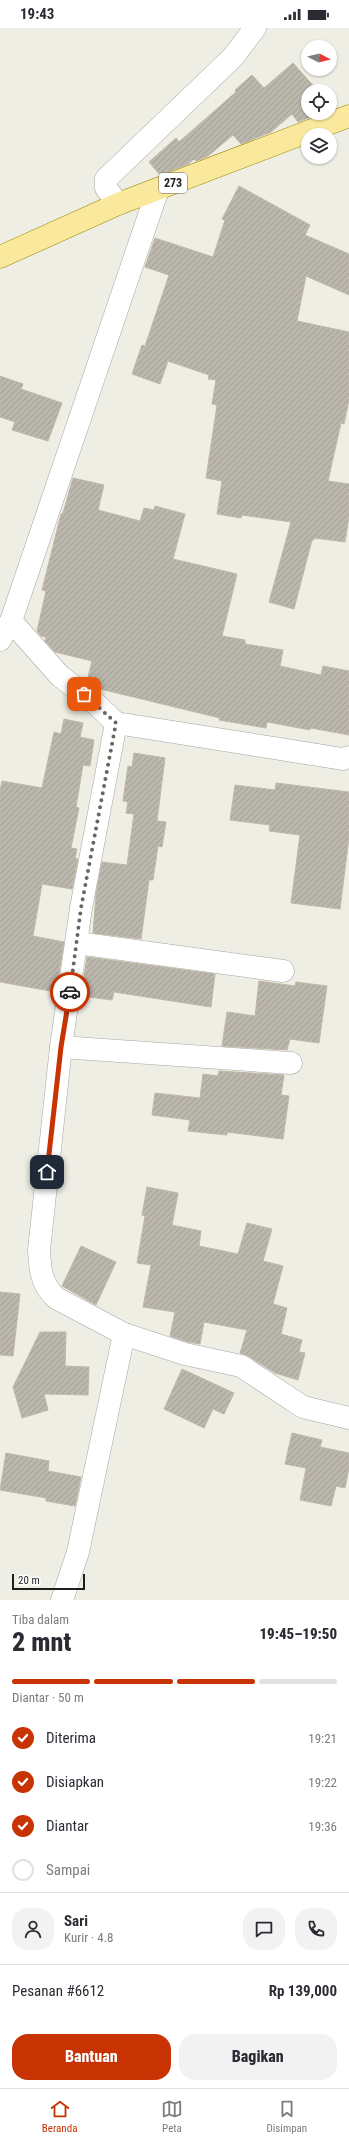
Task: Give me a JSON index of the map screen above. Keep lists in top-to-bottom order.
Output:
{
  "streets": {
    "main road": ["273"]
  },
  "scale_bar": "20 m",
  "north": "right",
  "page": {
    "status": "19:43",
    "scale": "20 m",
    "heading": ["2 mnt", "Tiba dalam", "19:45–19:50"],
    "panel": [
      "Sari",
      "Kurir · 4.8",
      "Pesanan #6612",
      "Rp 139,000"
    ],
    "bar": "Diantar · 50 m",
    "list": [
      ["Diterima", "19:21"],
      ["Disiapkan", "19:22"],
      ["Diantar", "19:36"],
      "Sampai"
    ],
    "buttons": ["Bantuan", "Bagikan"],
    "tabs": ["Beranda", "Peta", "Disimpan"]
  }
}
